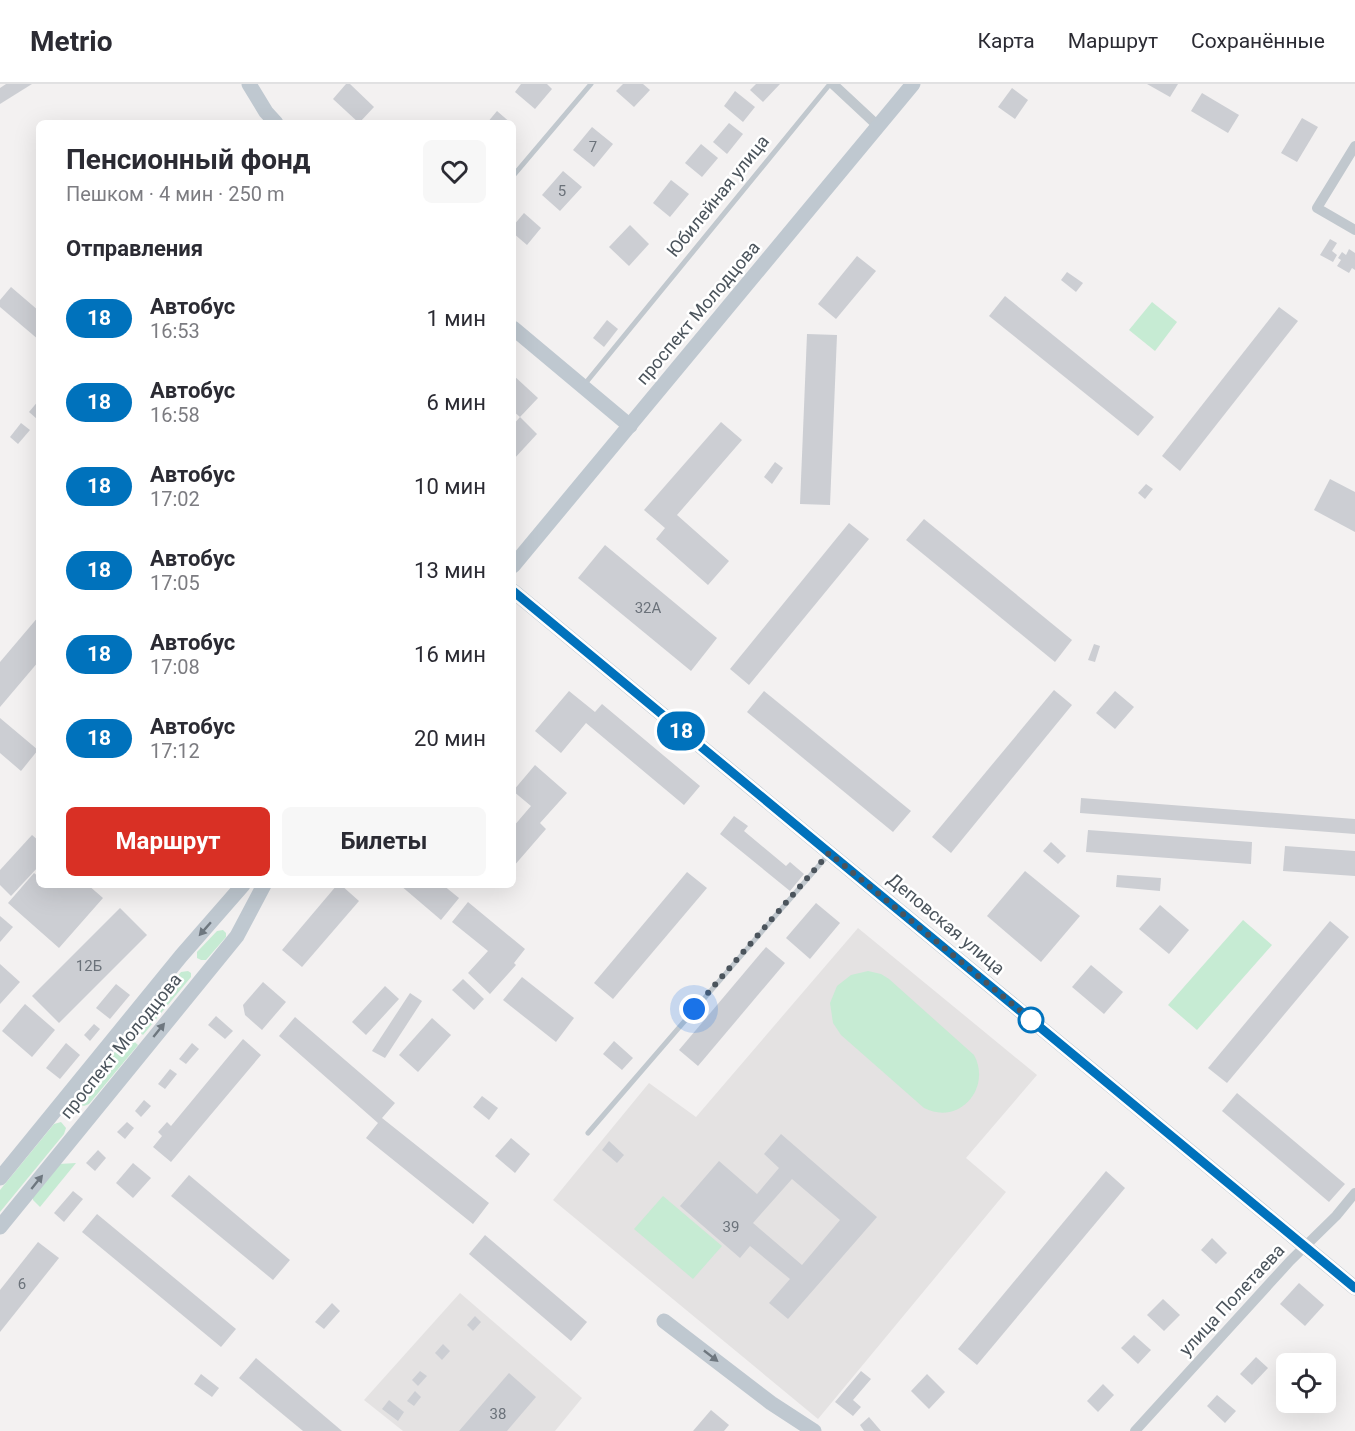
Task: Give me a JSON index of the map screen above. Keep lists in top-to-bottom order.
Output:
{
  "streets": {
    "street": ["проспект Молодцова", "Деповская улица", "улица Полетаева"],
    "lane": ["Юбилейная улица"]
  },
  "crossings": [
    ["Деповская улица", "улица Полетаева"]
  ],
  "lines": ["bus line 18"],
  "house_numbers": [
    "7",
    "5",
    "32А",
    "12Б",
    "39",
    "6",
    "38"
  ],
  "page": {
    "header": "Metrio",
    "nav": ["Карта", "Маршрут", "Сохранённые"],
    "on_map": "18",
    "heading": [
      ["Пенсионный фонд", "Пешком · 4 мин · 250 m"],
      "Отправления"
    ],
    "list": [
      {
        "mark": "18",
        "name": "Автобус",
        "note": "16:53",
        "value": "1 мин"
      },
      {
        "mark": "18",
        "name": "Автобус",
        "note": "16:58",
        "value": "6 мин"
      },
      {
        "mark": "18",
        "name": "Автобус",
        "note": "17:02",
        "value": "10 мин"
      },
      {
        "mark": "18",
        "name": "Автобус",
        "note": "17:05",
        "value": "13 мин"
      },
      {
        "mark": "18",
        "name": "Автобус",
        "note": "17:08",
        "value": "16 мин"
      },
      {
        "mark": "18",
        "name": "Автобус",
        "note": "17:12",
        "value": "20 мин"
      }
    ],
    "buttons": ["Маршрут", "Билеты"]
  }
}
